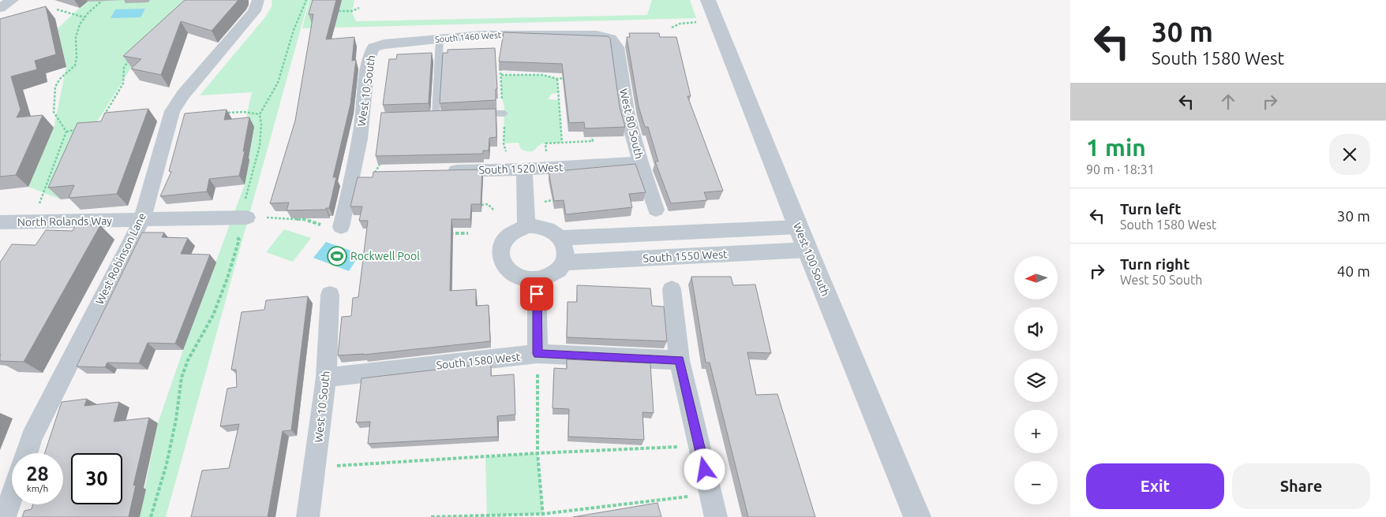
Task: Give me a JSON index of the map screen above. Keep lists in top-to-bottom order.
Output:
{
  "streets": {
    "street": [
      "South 1460 West",
      "West 10 South",
      "West 80 South",
      "South 1520 West",
      "North Rolands Way",
      "South 1550 West",
      "West Robinson Lane",
      "West 100 South",
      "South 1580 West"
    ]
  },
  "crossings": [
    ["South 1460 West", "West 10 South"],
    ["South 1460 West", "West 80 South"],
    ["West 10 South", "South 1580 West"],
    ["West 80 South", "South 1520 West"],
    ["North Rolands Way", "West Robinson Lane"],
    ["South 1550 West", "West 100 South"]
  ],
  "places": {
    "sports": ["Rockwell Pool"]
  },
  "north": "left",
  "page": {
    "turn": ["30 m", "South 1580 West"],
    "heading": ["1 min", "90 m · 18:31"],
    "list": [
      {
        "name": "Turn left",
        "note": "South 1580 West",
        "value": "30 m"
      },
      {
        "name": "Turn right",
        "note": "West 50 South",
        "value": "40 m"
      }
    ],
    "map_buttons": ["+", "−"],
    "speed": "28 km/h",
    "limit": "30",
    "buttons": ["Exit", "Share"]
  }
}
